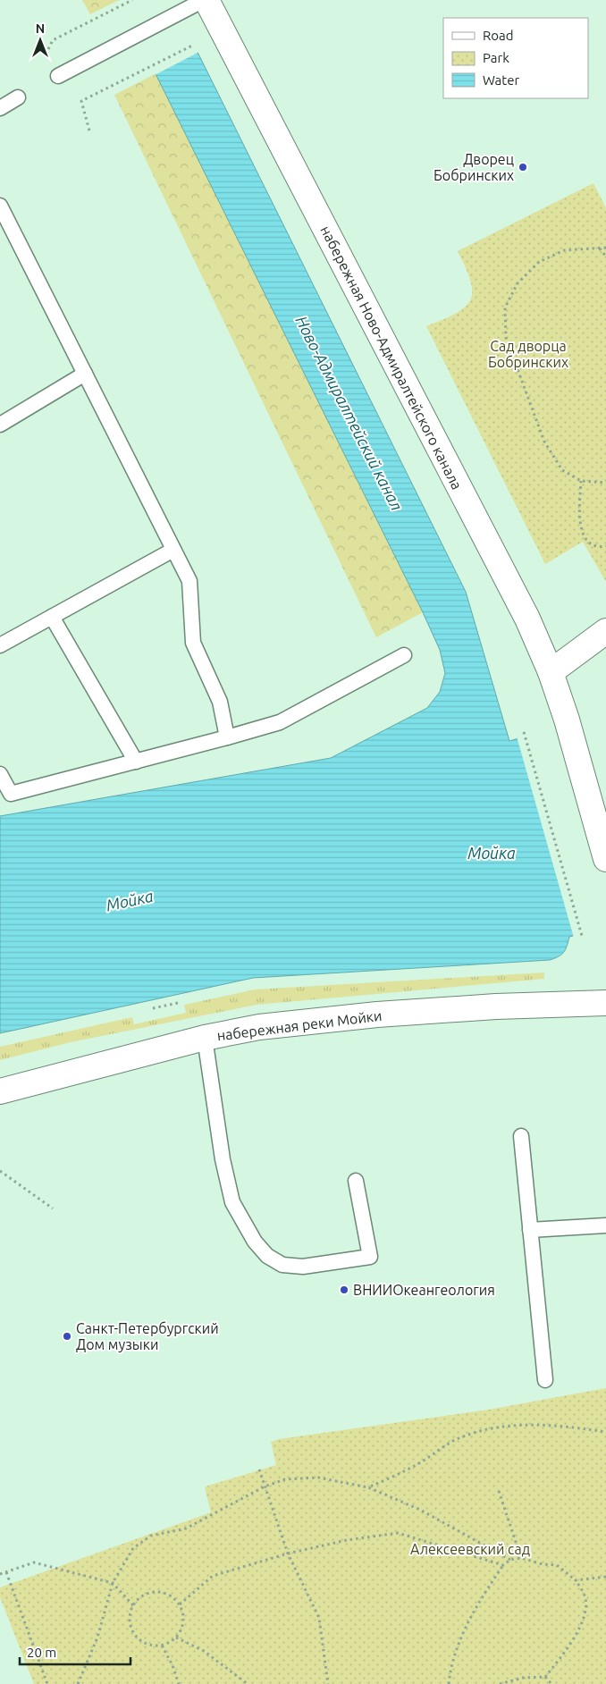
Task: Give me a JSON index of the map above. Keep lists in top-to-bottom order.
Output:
{
  "streets": {
    "main road": ["набережная Ново-Адмиралтейского канала", "набережная реки Мойки"]
  },
  "water": ["Ново-Адмиралтейский канал", "Мойка"],
  "parks": ["Сад дворца Бобринских", "Алексеевский сад"],
  "places": ["Дворец Бобринских", "ВНИИОкеангеология", "Санкт-Петербургский Дом музыки"],
  "legend": ["Road", "Park", "Water"],
  "scale_bar": "20 m",
  "north": "top"
}
